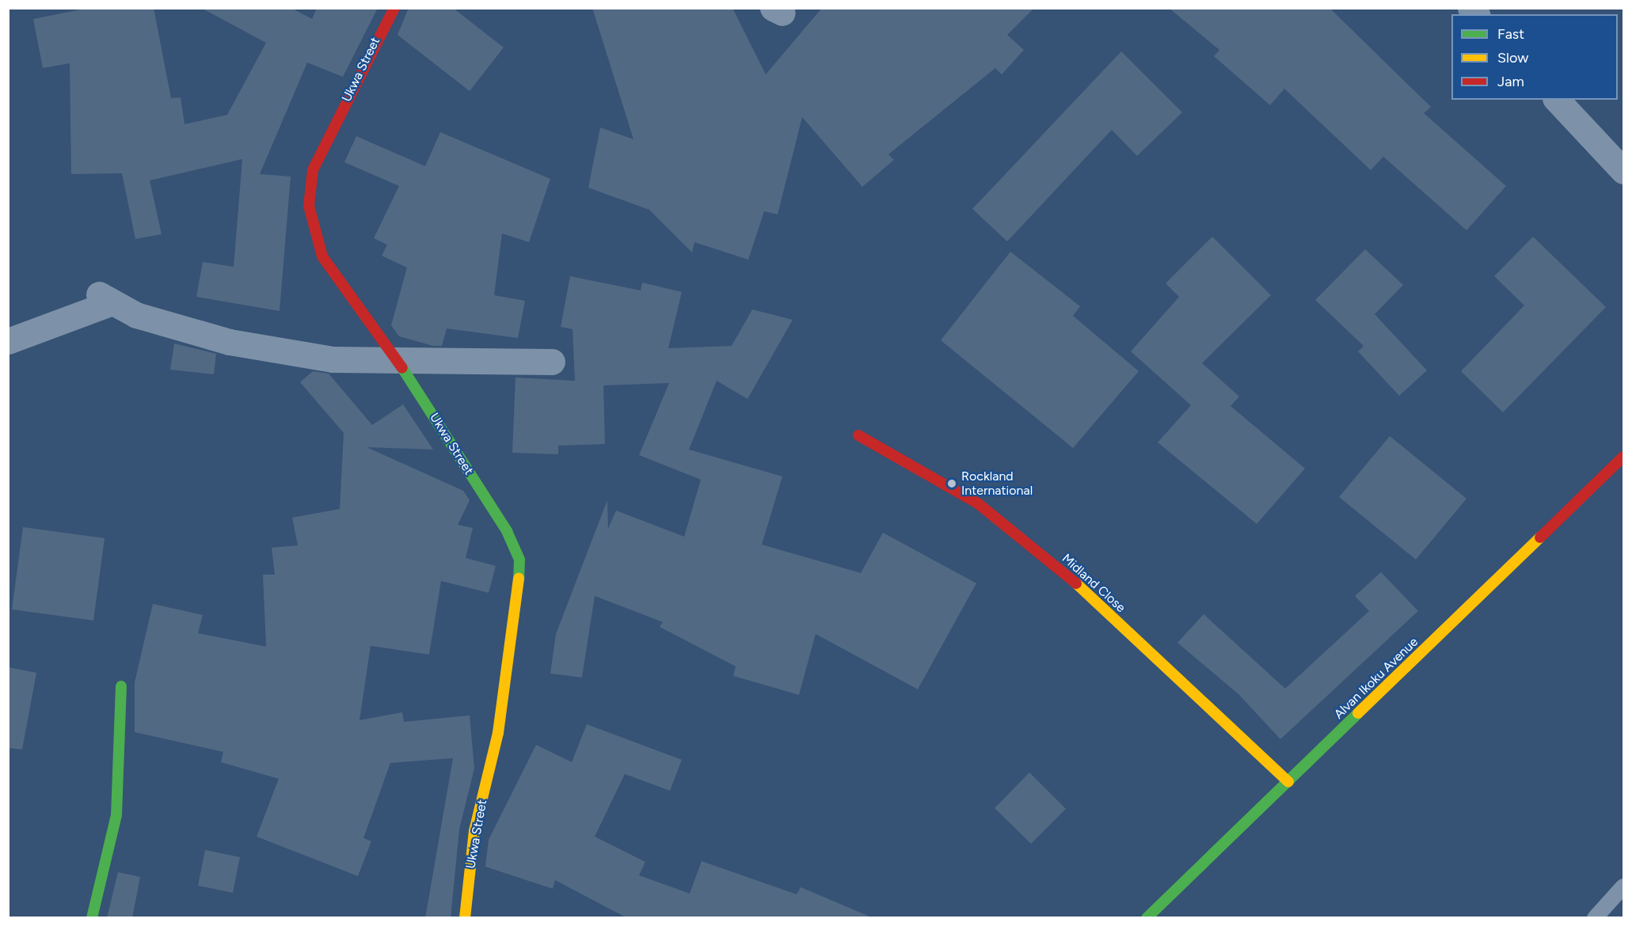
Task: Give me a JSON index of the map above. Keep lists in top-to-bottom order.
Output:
{
  "streets": {
    "street": ["Ukwa Street", "Midland Close", "Alvan Ikoku Avenue"]
  },
  "crossings": [
    ["Midland Close", "Alvan Ikoku Avenue"]
  ],
  "places": ["Rockland International"],
  "legend": ["Fast", "Slow", "Jam"]
}
